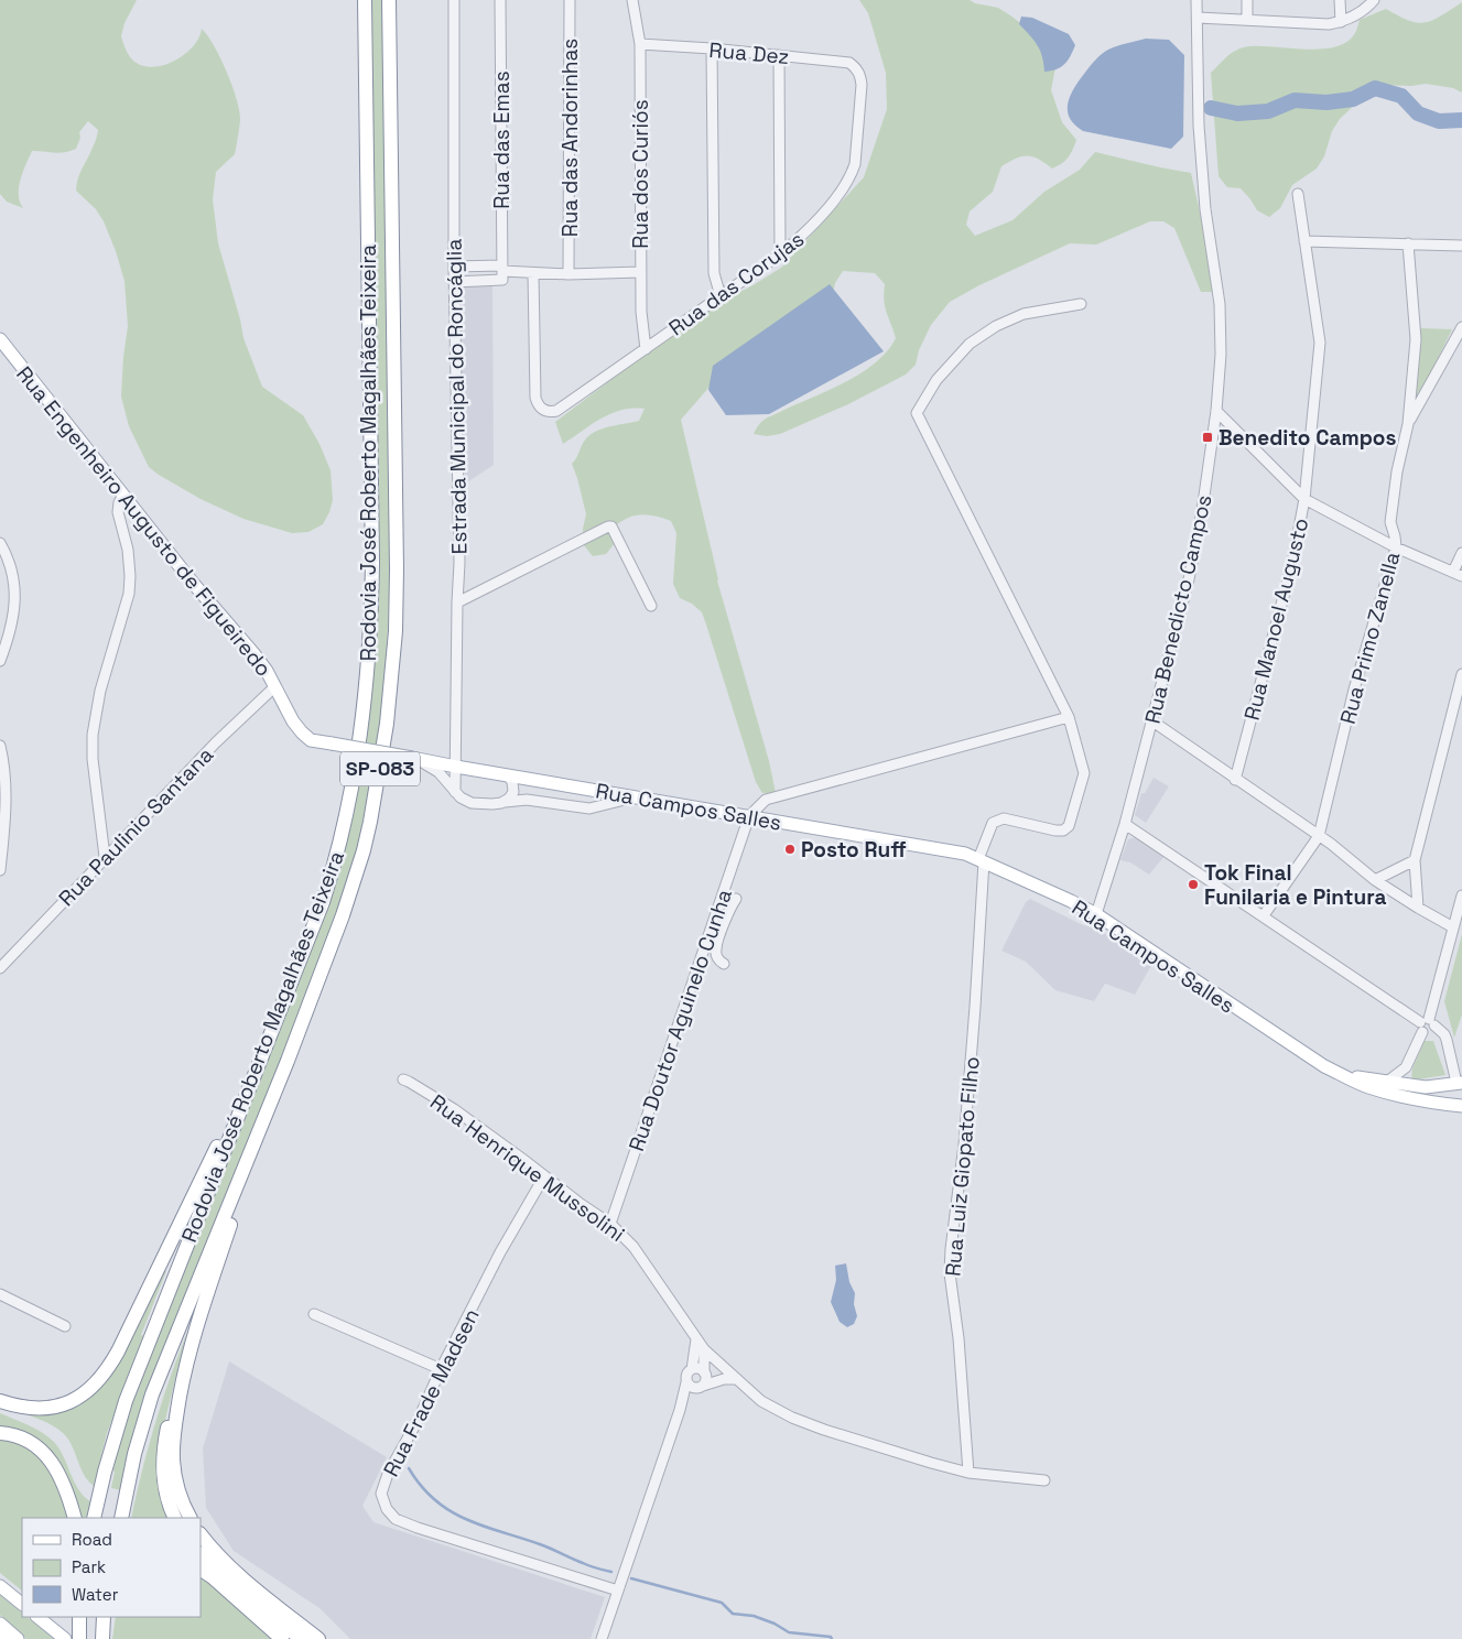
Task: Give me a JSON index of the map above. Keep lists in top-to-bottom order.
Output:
{
  "streets": {
    "highway": ["Rodovia José Roberto Magalhães Teixeira", "SP-083"],
    "main road": ["Rua Engenheiro Augusto de Figueiredo", "Rua Campos Salles"],
    "street": [
      "Rua Dez",
      "Rua das Andorinhas",
      "Rua das Emas",
      "Rua dos Curiós",
      "Rua das Corujas",
      "Estrada Municipal do Roncáglia",
      "Rua Benedicto Campos",
      "Rua Manoel Augusto",
      "Rua Primo Zanella",
      "Rua Paulinio Santana",
      "Rua Doutor Aguinelo Cunha",
      "Rua Luiz Giopato Filho",
      "Rua Henrique Mussolini",
      "Rua Frade Madsen"
    ]
  },
  "crossings": [
    ["Rua Dez", "Rua dos Curiós"],
    ["Rua Dez", "Rua das Corujas"],
    ["Rua dos Curiós", "Rua das Corujas"],
    ["Estrada Municipal do Roncáglia", "Rua Campos Salles"],
    ["Rua Engenheiro Augusto de Figueiredo", "Rua Campos Salles"],
    ["Rua Engenheiro Augusto de Figueiredo", "Rua Paulinio Santana"],
    ["Rua Benedicto Campos", "Rua Campos Salles"],
    ["Rua Campos Salles", "Rua Doutor Aguinelo Cunha"],
    ["Rua Campos Salles", "Rua Luiz Giopato Filho"],
    ["Rua Doutor Aguinelo Cunha", "Rua Henrique Mussolini"],
    ["Rua Luiz Giopato Filho", "Rua Henrique Mussolini"],
    ["Rua Henrique Mussolini", "Rua Frade Madsen"]
  ],
  "places": {
    "transit": ["Benedito Campos"],
    "other": ["Posto Ruff", "Tok Final Funilaria e Pintura"]
  },
  "legend": ["Road", "Park", "Water"]
}
